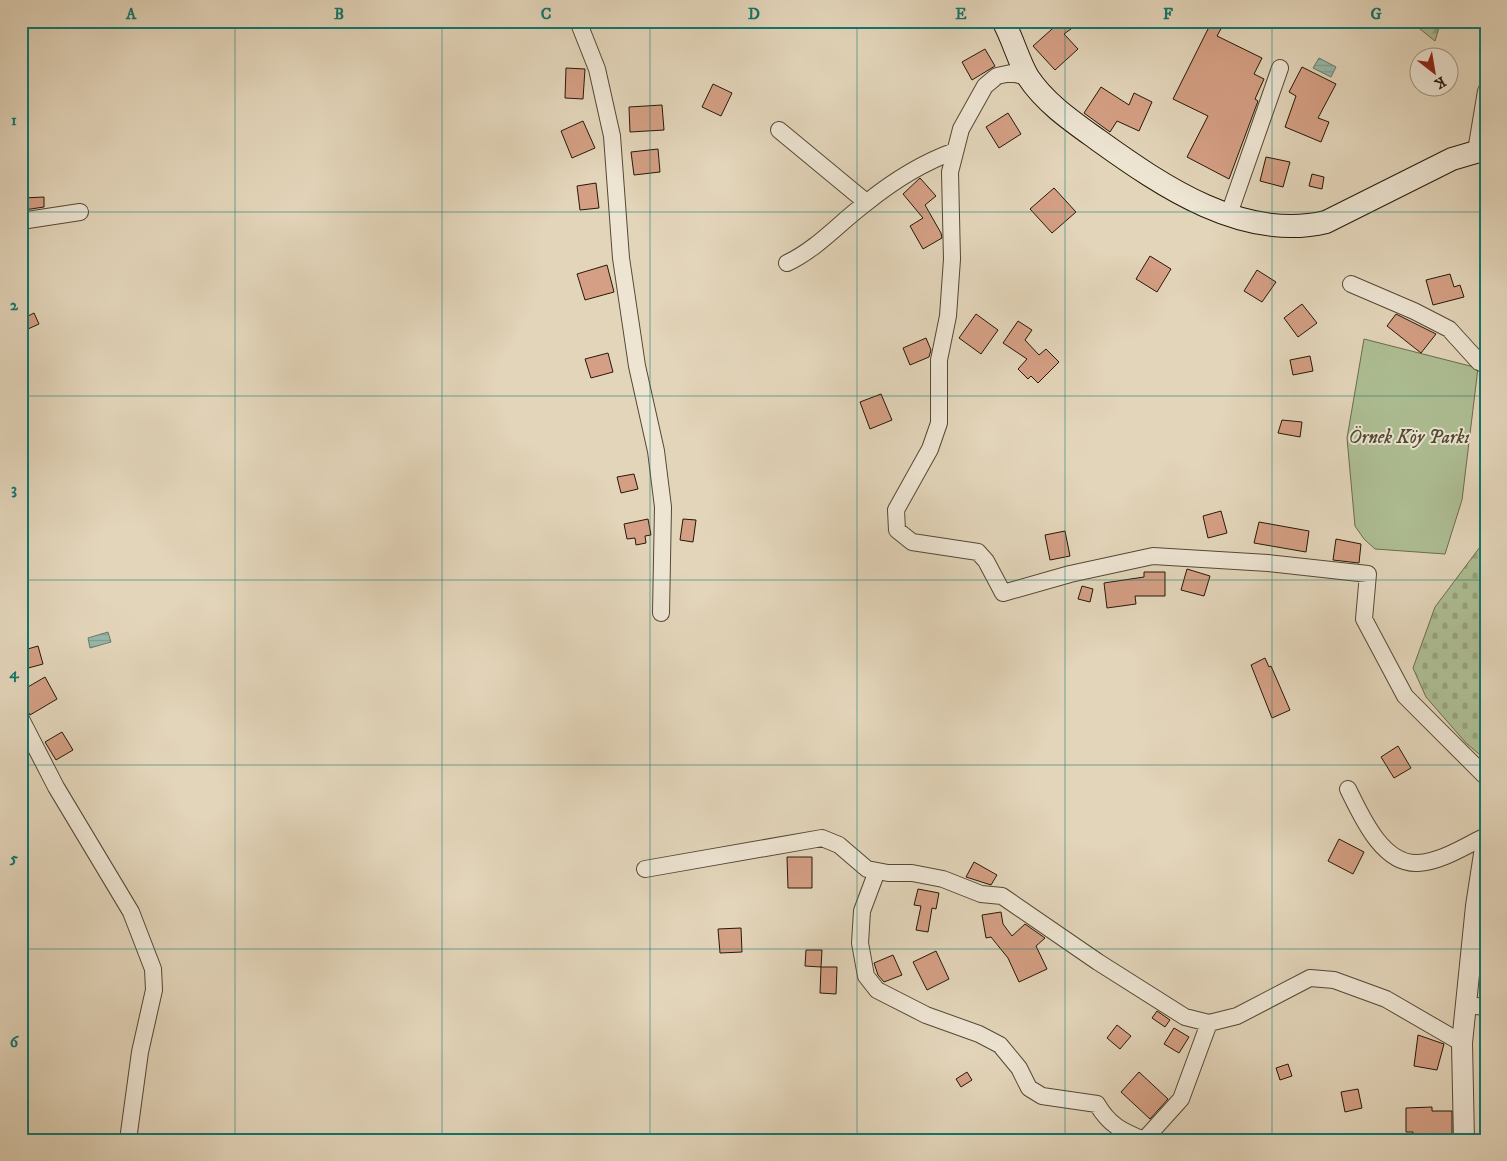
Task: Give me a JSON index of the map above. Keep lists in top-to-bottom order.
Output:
{
  "parks": ["Örnek Köy Parkı"],
  "north": "bottom right",
  "grid": {
    "columns": [
      "A",
      "B",
      "C",
      "D",
      "E",
      "F",
      "G"
    ],
    "rows": [
      "1",
      "2",
      "3",
      "4",
      "5",
      "6"
    ]
  }
}
